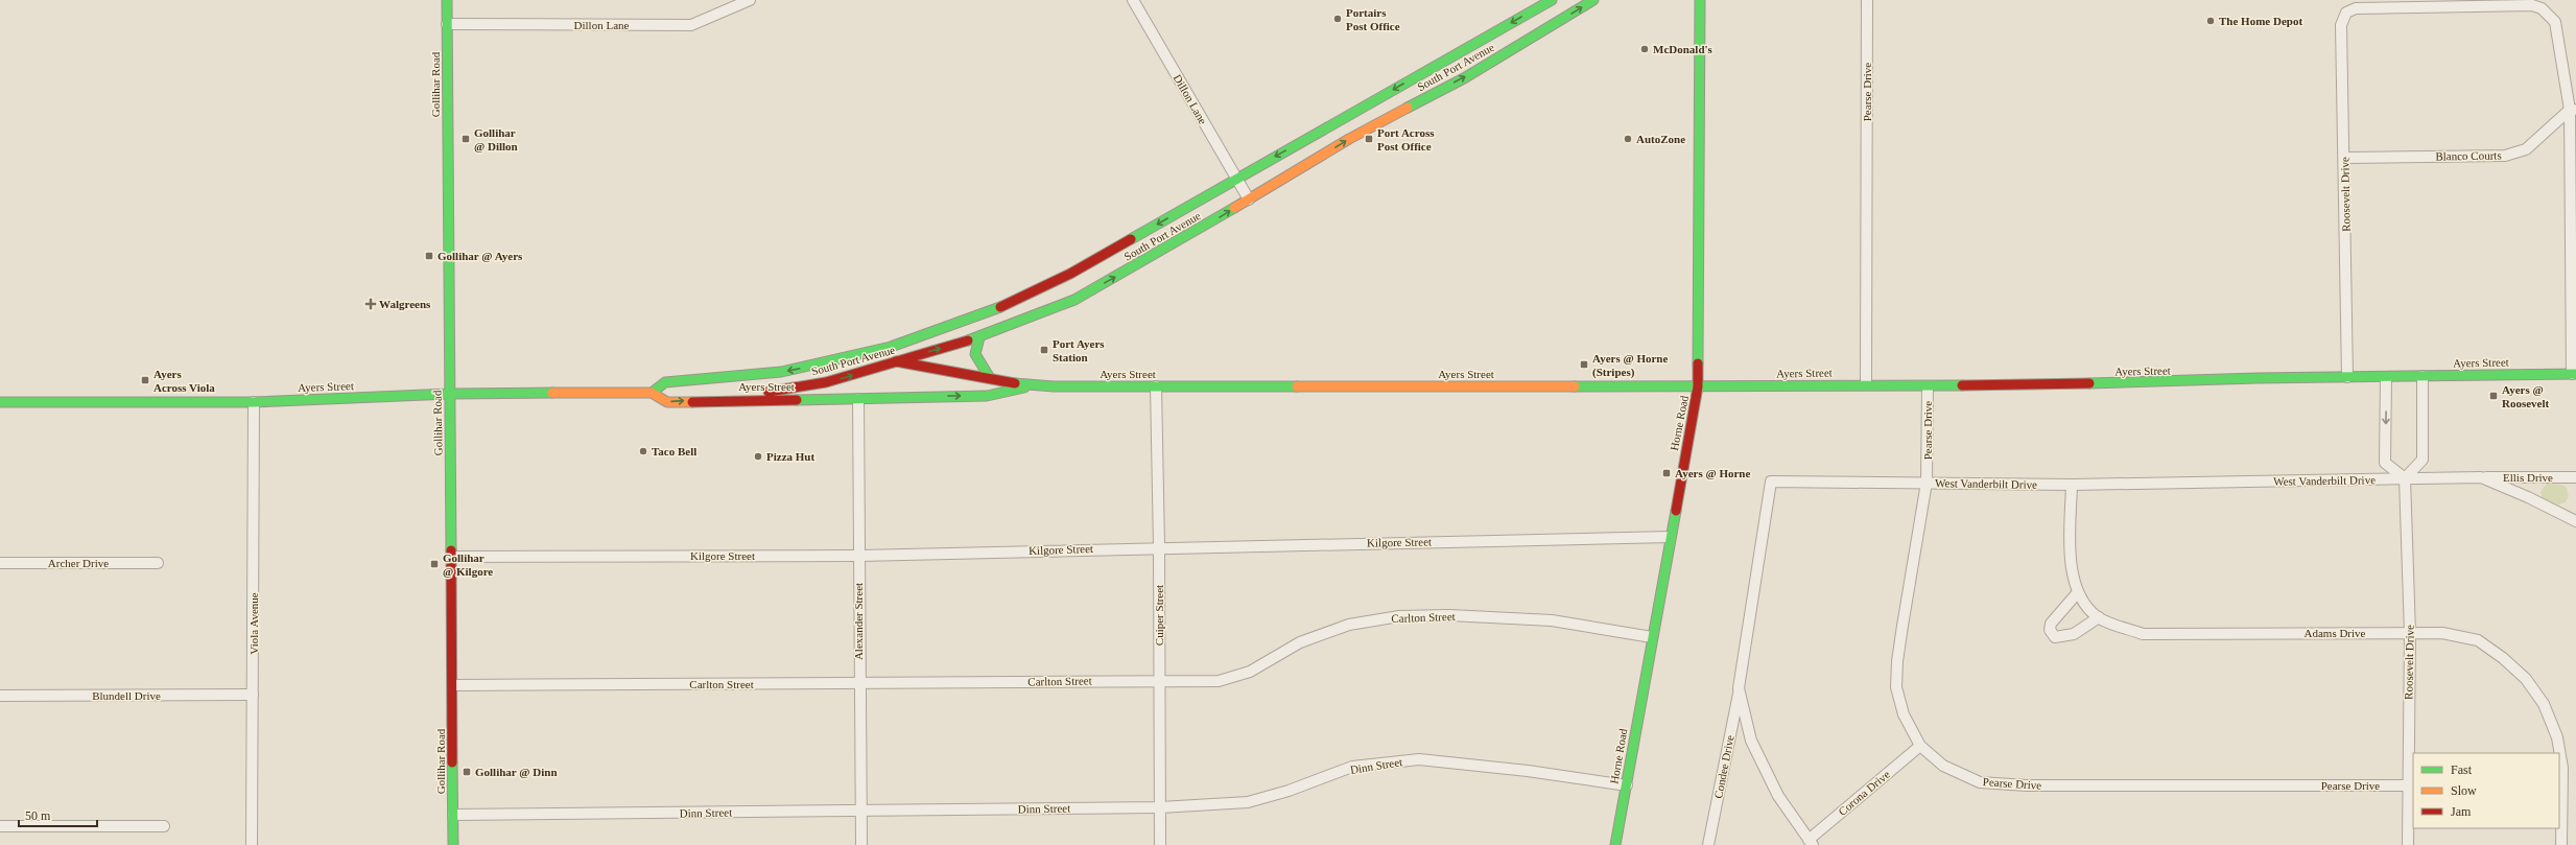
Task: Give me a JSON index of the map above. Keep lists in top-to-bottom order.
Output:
{
  "streets": {
    "main road": [
      "South Port Avenue",
      "Gollihar Road",
      "Ayers Street",
      "Horne Road"
    ],
    "street": [
      "Dillon Lane",
      "Pearse Drive",
      "Blanco Courts",
      "Roosevelt Drive",
      "Ellis Drive",
      "West Vanderbilt Drive",
      "Kilgore Street",
      "Archer Drive",
      "Cuiper Street",
      "Carlton Street",
      "Alexander Street",
      "Viola Avenue",
      "Adams Drive",
      "Blundell Drive",
      "Dinn Street",
      "Condee Drive",
      "Corona Drive"
    ]
  },
  "crossings": [
    ["Dillon Lane", "South Port Avenue"],
    ["Dillon Lane", "Gollihar Road"],
    ["South Port Avenue", "Ayers Street"],
    ["Gollihar Road", "Ayers Street"],
    ["Gollihar Road", "Kilgore Street"],
    ["Gollihar Road", "Carlton Street"],
    ["Gollihar Road", "Dinn Street"],
    ["Pearse Drive", "Roosevelt Drive"],
    ["Pearse Drive", "Ayers Street"],
    ["Pearse Drive", "West Vanderbilt Drive"],
    ["Pearse Drive", "Corona Drive"],
    ["Blanco Courts", "Roosevelt Drive"],
    ["Roosevelt Drive", "Ayers Street"],
    ["Roosevelt Drive", "West Vanderbilt Drive"],
    ["Roosevelt Drive", "Adams Drive"],
    ["Ayers Street", "Horne Road"],
    ["Ayers Street", "Cuiper Street"],
    ["Ayers Street", "Alexander Street"],
    ["Ayers Street", "Viola Avenue"],
    ["Horne Road", "Kilgore Street"],
    ["Horne Road", "Carlton Street"],
    ["Horne Road", "Dinn Street"],
    ["Ellis Drive", "West Vanderbilt Drive"],
    ["West Vanderbilt Drive", "Adams Drive"],
    ["West Vanderbilt Drive", "Condee Drive"],
    ["West Vanderbilt Drive", "Corona Drive"],
    ["Kilgore Street", "Cuiper Street"],
    ["Kilgore Street", "Alexander Street"],
    ["Cuiper Street", "Carlton Street"],
    ["Cuiper Street", "Dinn Street"],
    ["Carlton Street", "Alexander Street"],
    ["Alexander Street", "Dinn Street"],
    ["Viola Avenue", "Blundell Drive"]
  ],
  "places": {
    "other": [
      "Portairs Post Office",
      "The Home Depot",
      "McDonald's",
      "AutoZone",
      "Taco Bell",
      "Pizza Hut"
    ],
    "transit": [
      "Gollihar @ Dillon",
      "Port Across Post Office",
      "Gollihar @ Ayers",
      "Port Ayers Station",
      "Ayers @ Horne (Stripes)",
      "Ayers Across Viola",
      "Ayers @ Roosevelt",
      "Ayers @ Horne",
      "Gollihar @ Kilgore",
      "Gollihar @ Dinn"
    ],
    "health": ["Walgreens"]
  },
  "legend": ["Fast", "Slow", "Jam"],
  "scale_bar": "50 m"
}
